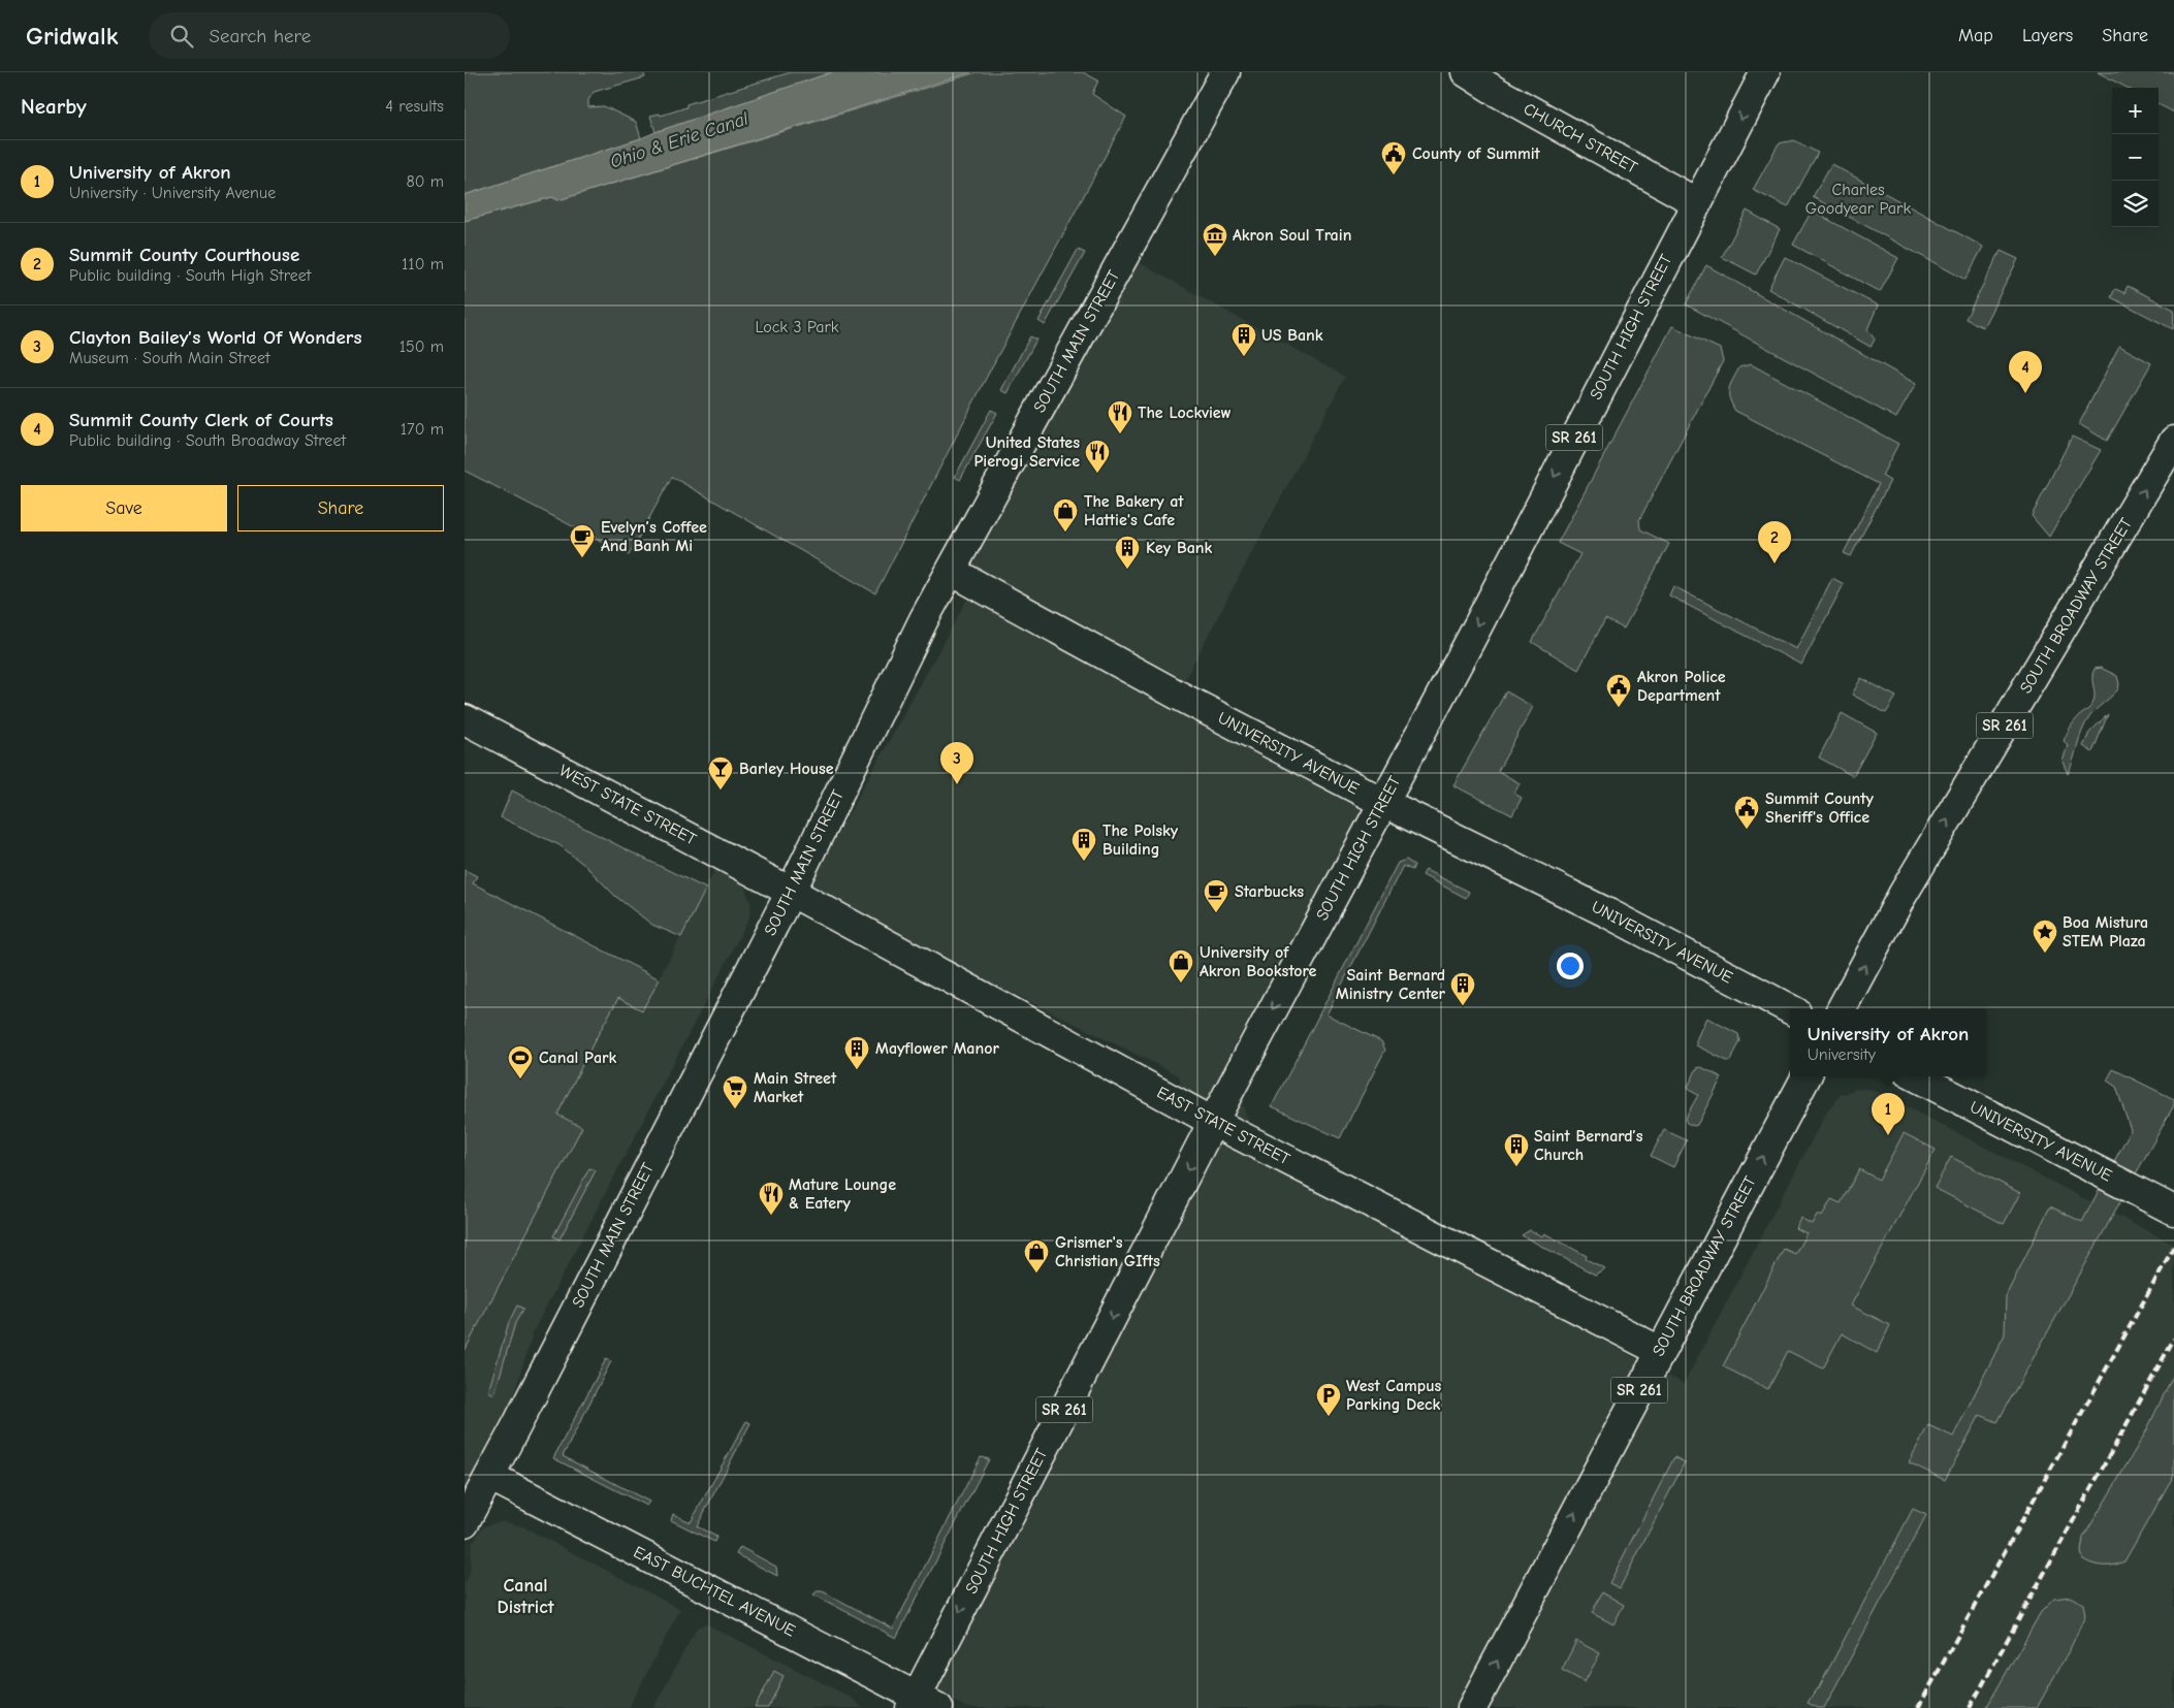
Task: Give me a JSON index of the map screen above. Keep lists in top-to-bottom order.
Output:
{
  "streets": {
    "main road": [
      "CHURCH STREET",
      "SOUTH HIGH STREET",
      "SOUTH MAIN STREET",
      "SR 261",
      "SOUTH BROADWAY STREET",
      "UNIVERSITY AVENUE",
      "WEST STATE STREET",
      "EAST STATE STREET",
      "EAST BUCHTEL AVENUE"
    ]
  },
  "crossings": [
    ["CHURCH STREET", "SOUTH HIGH STREET"],
    ["SOUTH HIGH STREET", "UNIVERSITY AVENUE"],
    ["SOUTH HIGH STREET", "EAST STATE STREET"],
    ["SOUTH HIGH STREET", "EAST BUCHTEL AVENUE"],
    ["SOUTH MAIN STREET", "UNIVERSITY AVENUE"],
    ["SOUTH MAIN STREET", "WEST STATE STREET"],
    ["SOUTH MAIN STREET", "EAST STATE STREET"],
    ["SOUTH MAIN STREET", "EAST BUCHTEL AVENUE"],
    ["SOUTH BROADWAY STREET", "EAST STATE STREET"],
    ["WEST STATE STREET", "EAST STATE STREET"]
  ],
  "one_way": ["SOUTH HIGH STREET", "SOUTH BROADWAY STREET"],
  "districts": ["Canal District"],
  "water": ["Ohio & Erie Canal"],
  "parks": ["Charles Goodyear Park", "Lock 3 Park"],
  "places": {
    "public building": ["County of Summit", "Akron Police Department", "Summit County Sheriff's Office"],
    "museum": ["Akron Soul Train"],
    "building": [
      "US Bank",
      "Key Bank",
      "The Polsky Building",
      "Saint Bernard Ministry Center",
      "Mayflower Manor",
      "Saint Bernard’s Church"
    ],
    "restaurant": ["The Lockview", "United States Pierogi Service", "Mature Lounge & Eatery"],
    "shop": ["The Bakery at Hattie's Cafe", "University of Akron Bookstore", "Grismer's Christian GIfts"],
    "cafe": ["Evelyn’s Coffee And Banh Mi", "Starbucks"],
    "bar": ["Barley House"],
    "place": ["Boa Mistura STEM Plaza"],
    "sports": ["Canal Park"],
    "supermarket": ["Main Street Market"],
    "parking": ["West Campus Parking Deck"]
  },
  "page": {
    "header": "Gridwalk",
    "search": "Search here",
    "nav": ["Map", "Layers", "Share"],
    "heading": ["Nearby", "4 results"],
    "map_buttons": ["+", "−"],
    "list": [
      {
        "mark": "1",
        "name": "University of Akron",
        "note": "University · University Avenue",
        "value": "80 m"
      },
      {
        "mark": "2",
        "name": "Summit County Courthouse",
        "note": "Public building · South High Street",
        "value": "110 m"
      },
      {
        "mark": "3",
        "name": "Clayton Bailey’s World Of Wonders",
        "note": "Museum · South Main Street",
        "value": "150 m"
      },
      {
        "mark": "4",
        "name": "Summit County Clerk of Courts",
        "note": "Public building · South Broadway Street",
        "value": "170 m"
      }
    ],
    "pins": [
      "4",
      "2",
      "3",
      "1"
    ],
    "buttons": ["Save", "Share"],
    "popup": ["University of Akron", "University"]
  }
}
